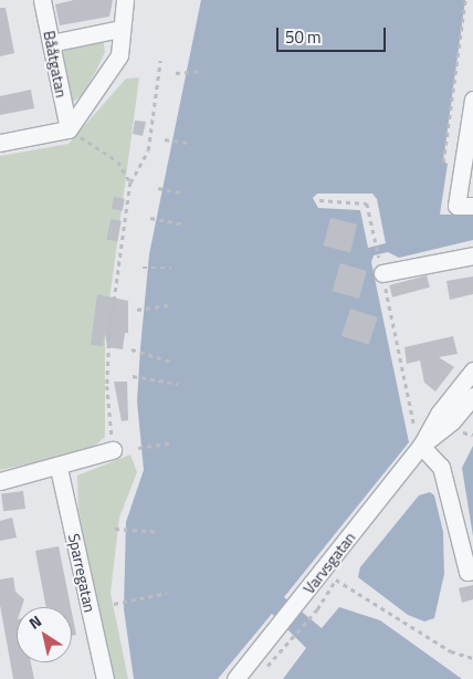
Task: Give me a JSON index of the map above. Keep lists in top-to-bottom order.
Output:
{
  "streets": {
    "street": ["Bååtgatan", "Varvsgatan", "Sparregatan"]
  },
  "scale_bar": "50 m",
  "north": "top left"
}
